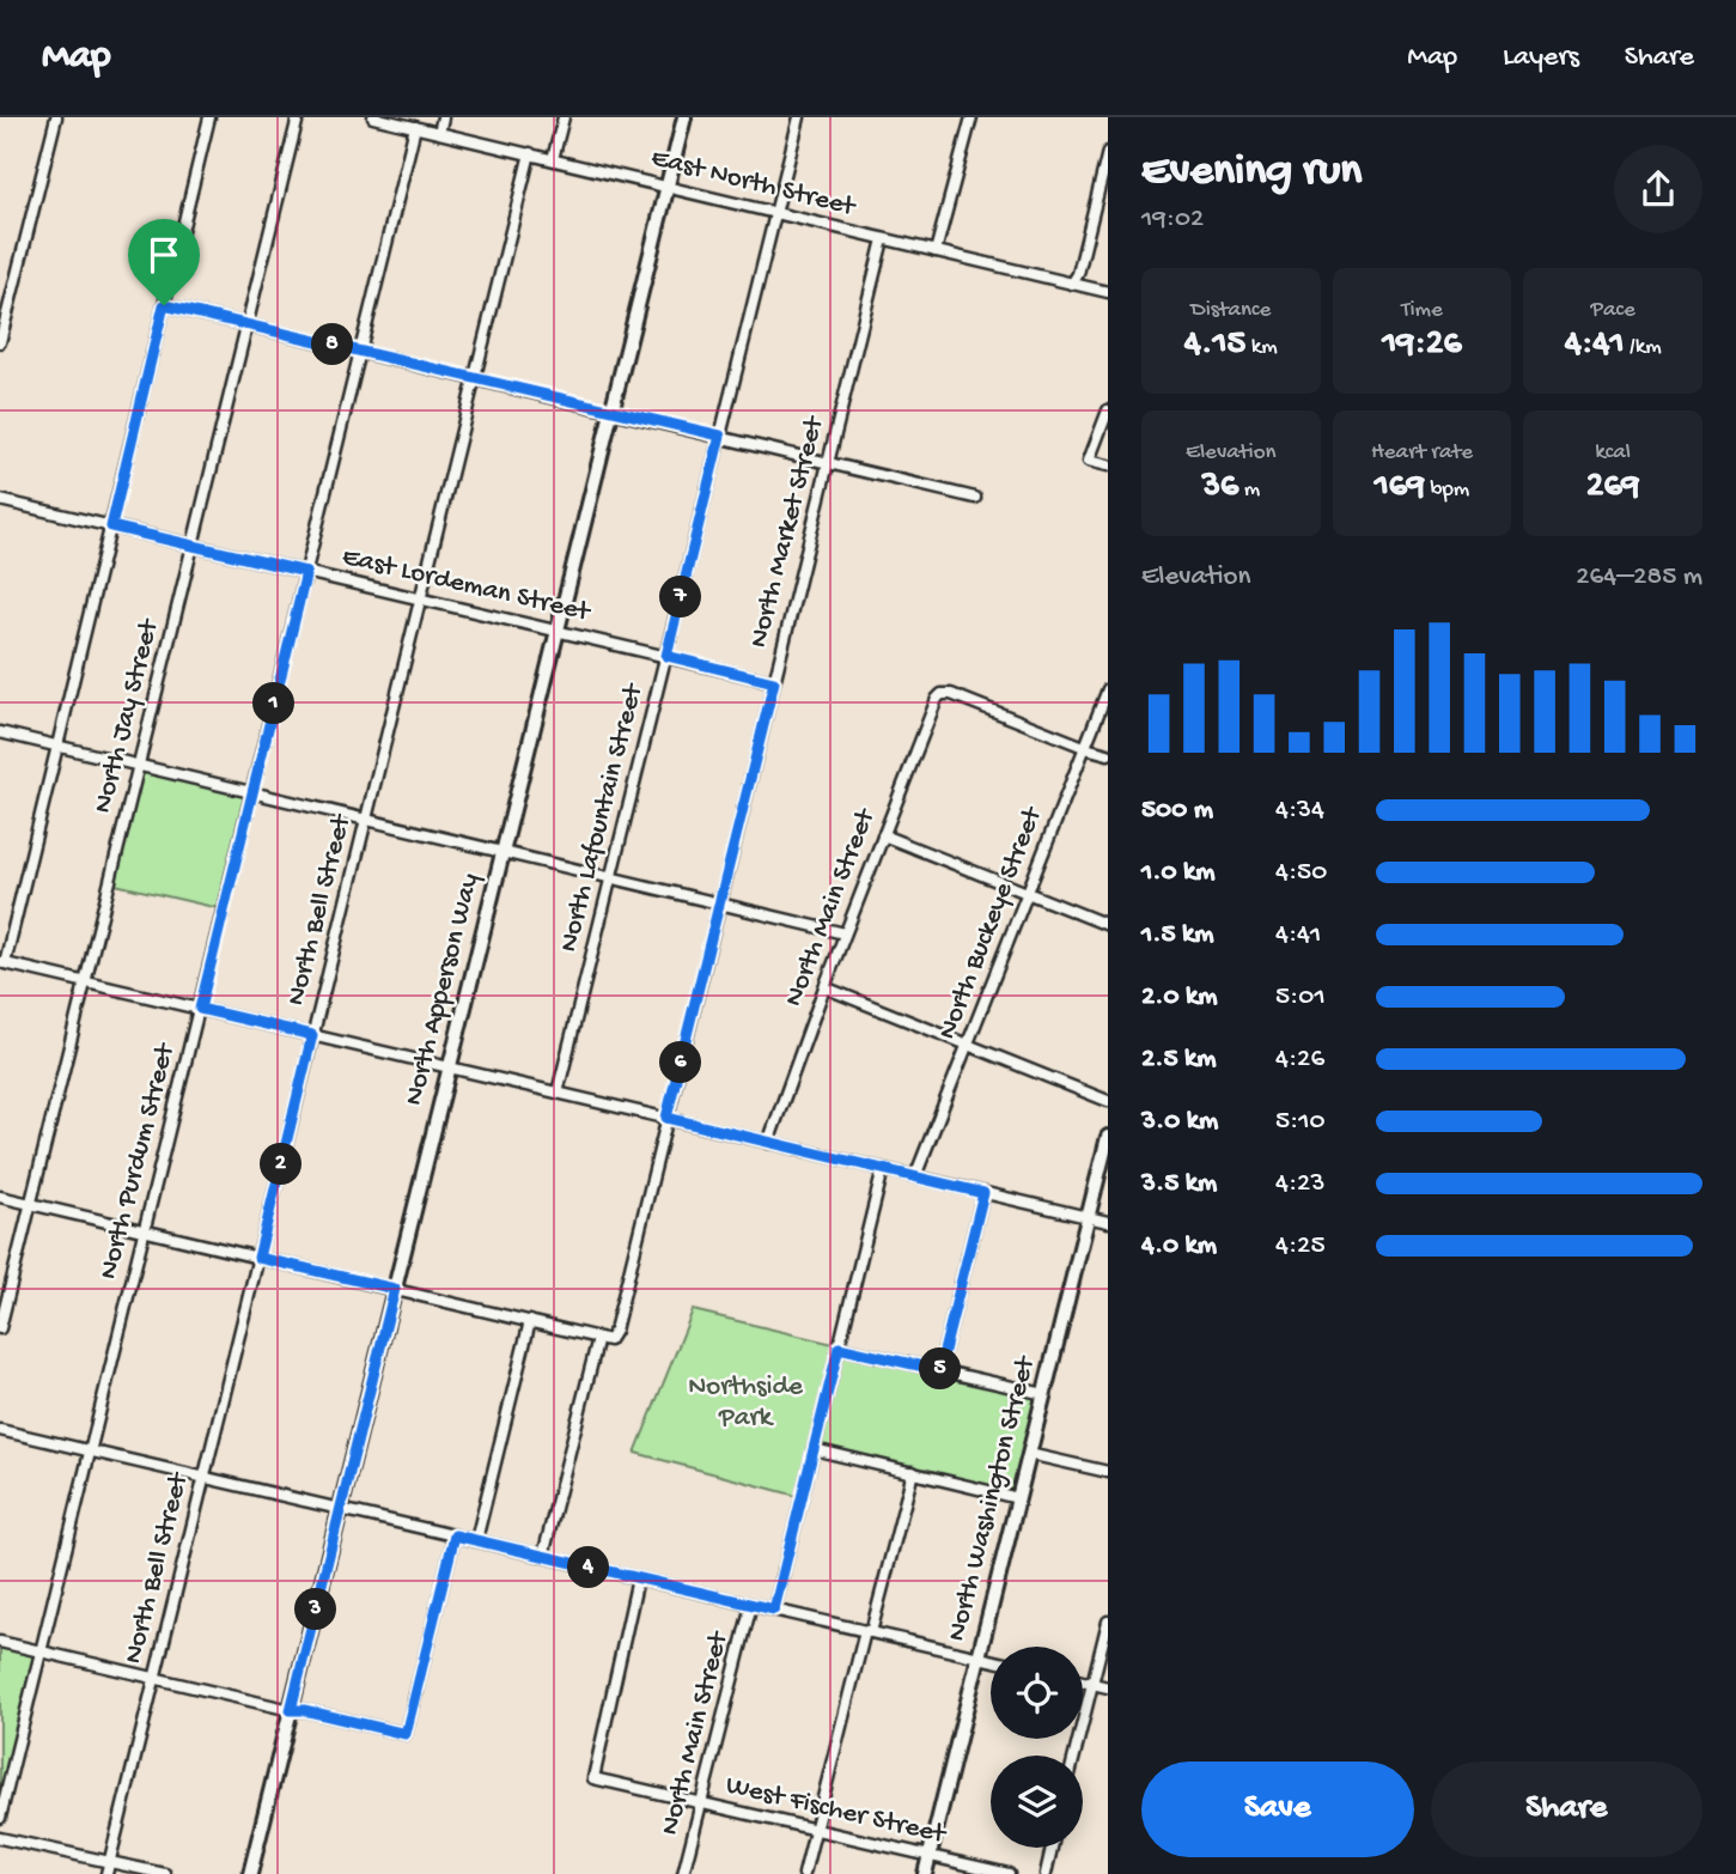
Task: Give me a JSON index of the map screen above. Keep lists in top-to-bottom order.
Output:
{
  "streets": {
    "main road": ["North Apperson Way", "North Washington Street"],
    "street": [
      "East North Street",
      "North Market Street",
      "East Lordeman Street",
      "North Jay Street",
      "North Lafountain Street",
      "North Main Street",
      "North Bell Street",
      "North Buckeye Street",
      "North Purdum Street",
      "West Fischer Street"
    ]
  },
  "crossings": [
    ["East North Street", "North Market Street"],
    ["East North Street", "North Lafountain Street"],
    ["East North Street", "North Bell Street"],
    ["East North Street", "North Apperson Way"],
    ["East North Street", "North Purdum Street"],
    ["North Market Street", "East Lordeman Street"],
    ["East Lordeman Street", "North Jay Street"],
    ["East Lordeman Street", "North Lafountain Street"],
    ["East Lordeman Street", "North Bell Street"],
    ["East Lordeman Street", "North Apperson Way"],
    ["East Lordeman Street", "North Purdum Street"],
    ["North Main Street", "North Buckeye Street"],
    ["North Main Street", "West Fischer Street"],
    ["North Washington Street", "West Fischer Street"]
  ],
  "parks": ["Northside Park"],
  "page": {
    "header": "Map",
    "nav": ["Map", "Layers", "Share"],
    "heading": ["Evening run", "19:02"],
    "stats": [
      ["Distance", "4.15 km"],
      ["Time", "19:26"],
      ["Pace", "4:41 /km"],
      ["Elevation", "36 m"],
      ["Heart rate", "169 bpm"],
      ["kcal", "269"]
    ],
    "pins": [
      "8",
      "7",
      "1",
      "6",
      "2",
      "5",
      "4",
      "3"
    ],
    "chart": ["Elevation", "264–285 m"],
    "list": [
      {
        "name": "500 m",
        "note": "4:34"
      },
      {
        "name": "1.0 km",
        "note": "4:50"
      },
      {
        "name": "1.5 km",
        "note": "4:41"
      },
      {
        "name": "2.0 km",
        "note": "5:01"
      },
      {
        "name": "2.5 km",
        "note": "4:26"
      },
      {
        "name": "3.0 km",
        "note": "5:10"
      },
      {
        "name": "3.5 km",
        "note": "4:23"
      },
      {
        "name": "4.0 km",
        "note": "4:25"
      }
    ],
    "buttons": ["Save", "Share"]
  }
}
